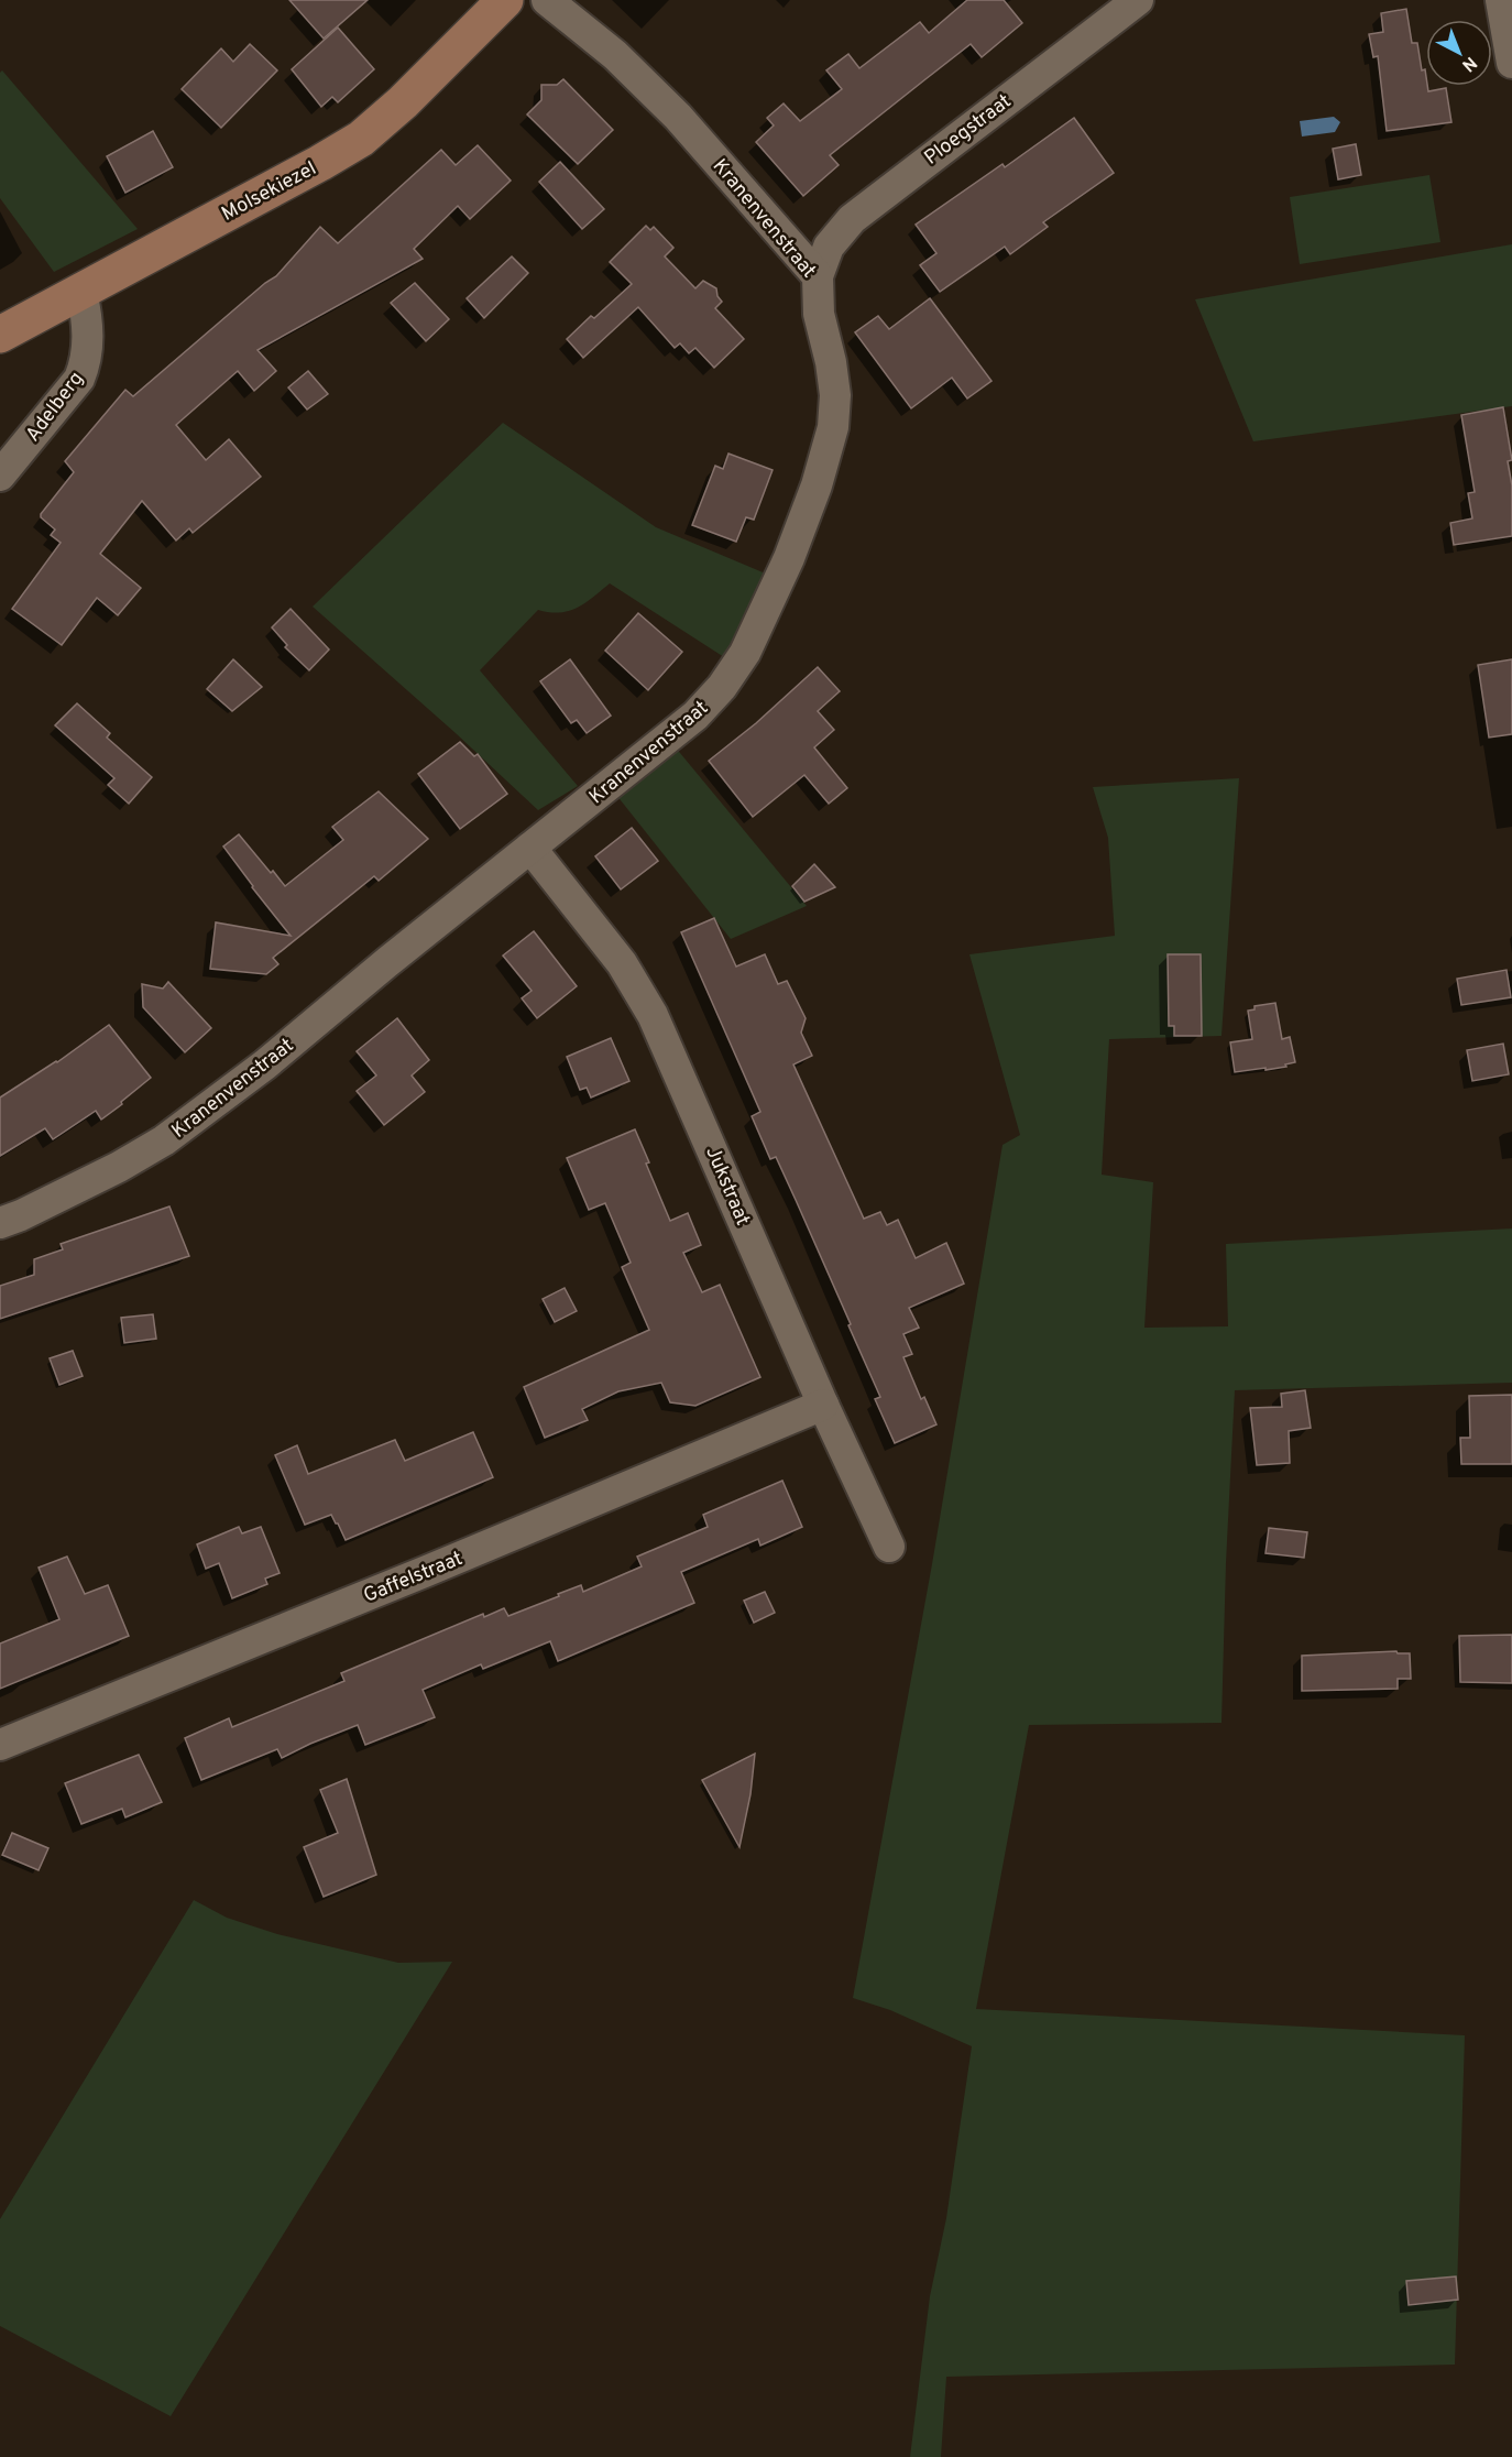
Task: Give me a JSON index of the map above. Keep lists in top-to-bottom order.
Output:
{
  "streets": {
    "main road": ["Molsekiezel"],
    "street": [
      "Ploegstraat",
      "Kranenvenstraat",
      "Adelberg",
      "Jukstraat",
      "Gaffelstraat"
    ]
  },
  "crossings": [
    ["Ploegstraat", "Kranenvenstraat"],
    ["Molsekiezel", "Adelberg"],
    ["Kranenvenstraat", "Jukstraat"],
    ["Jukstraat", "Gaffelstraat"]
  ],
  "north": "bottom right"
}
